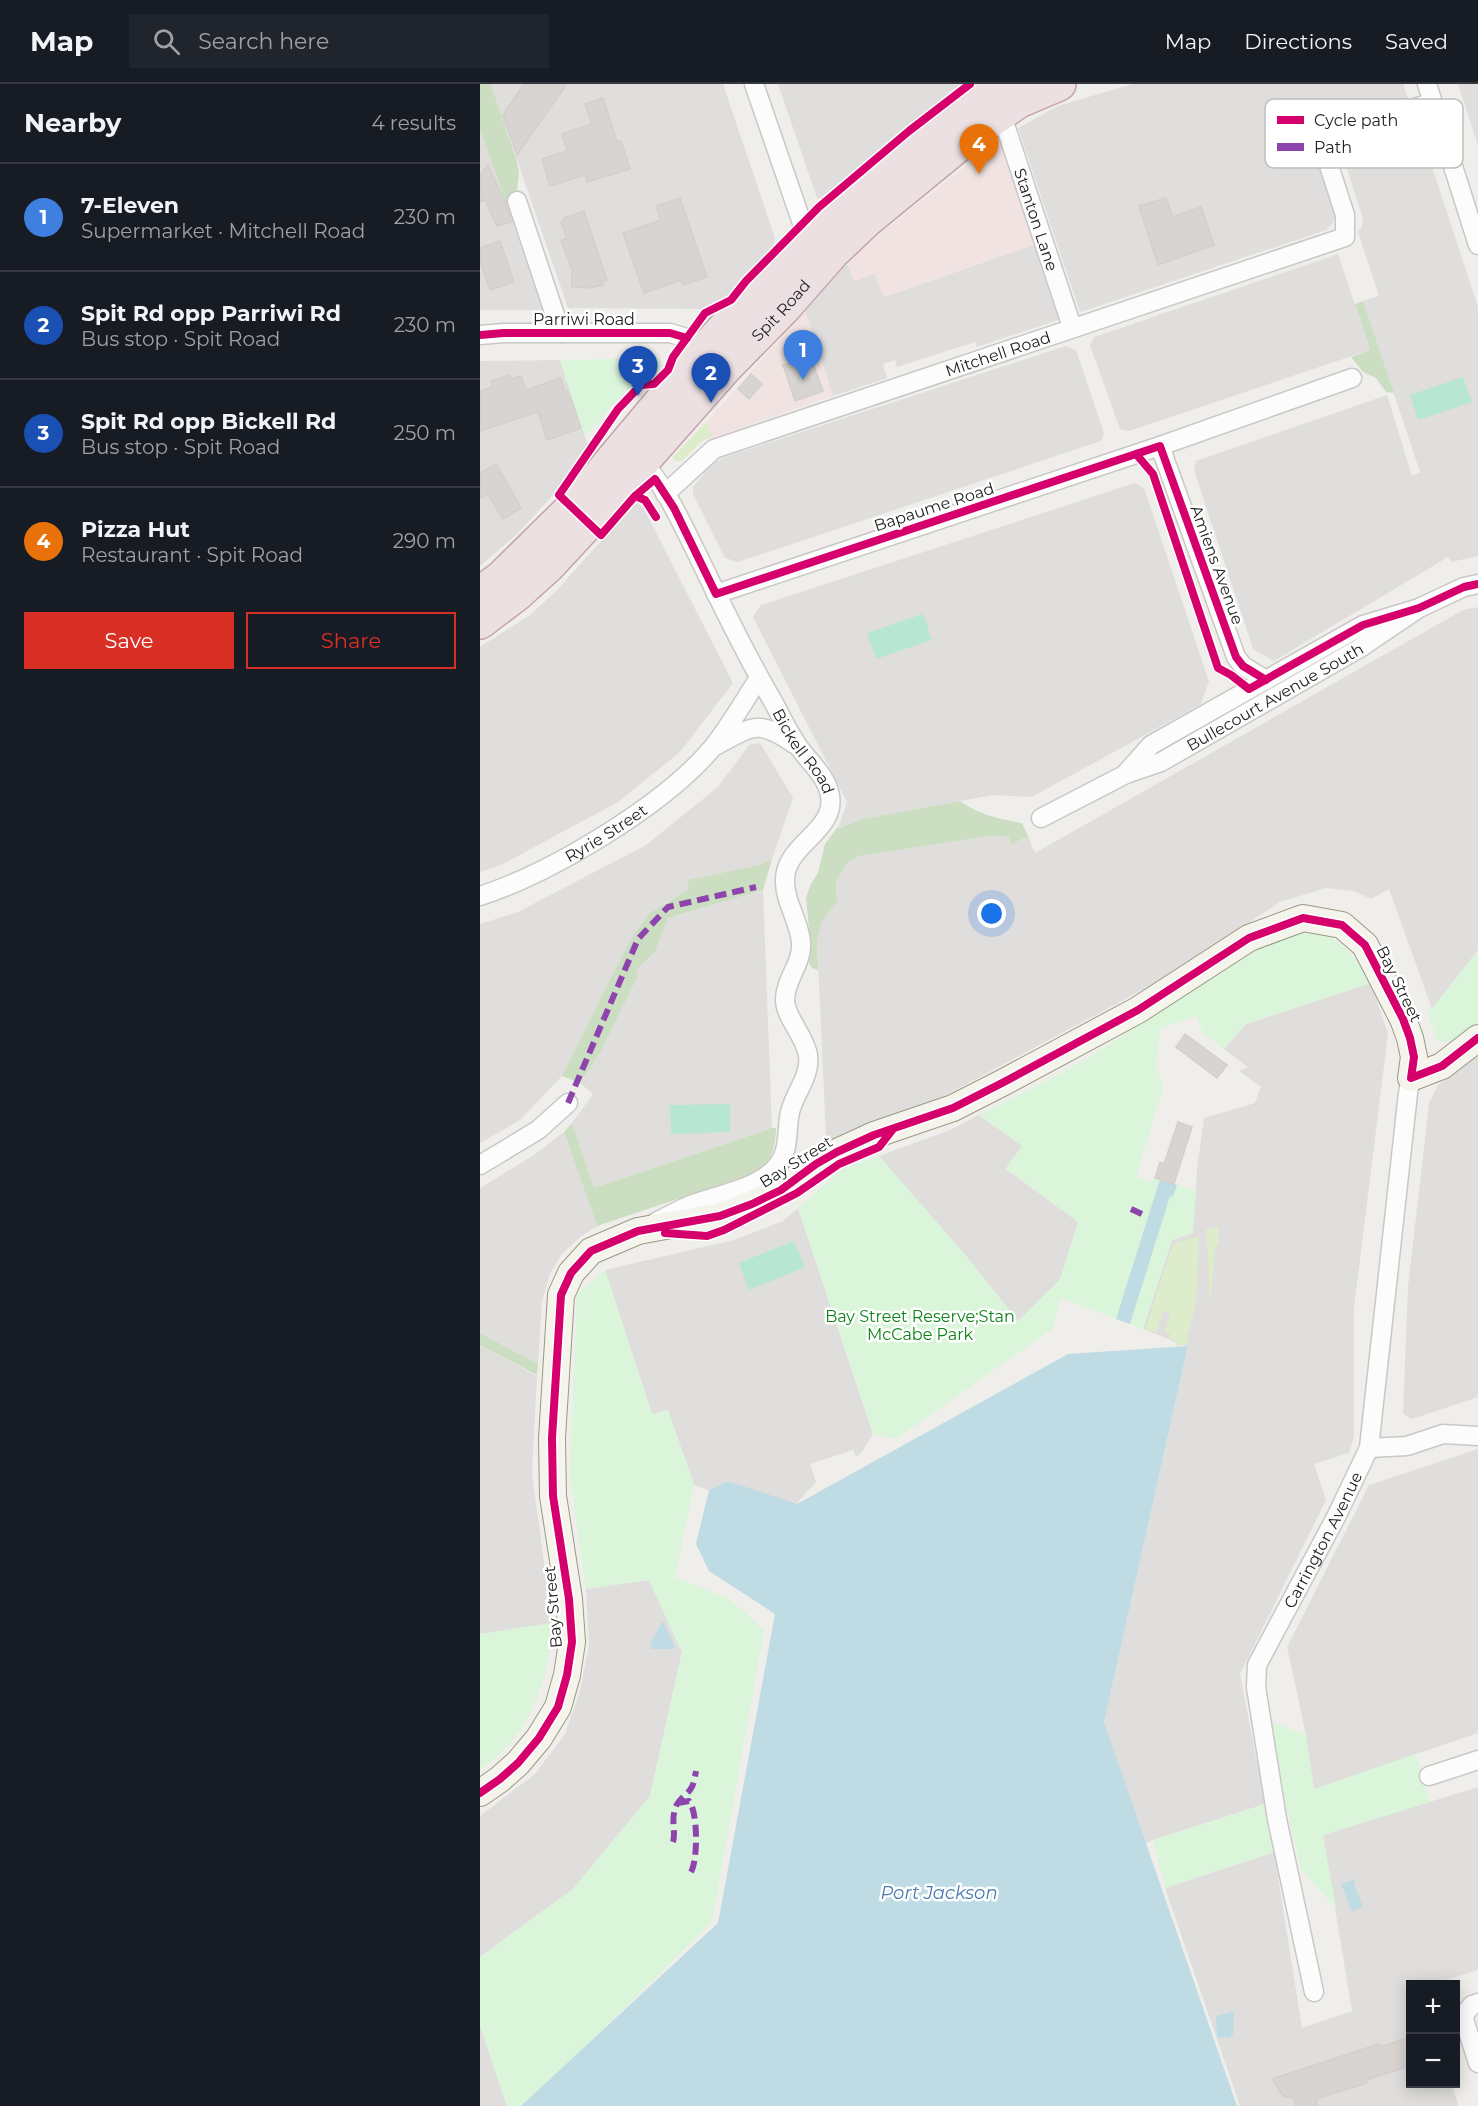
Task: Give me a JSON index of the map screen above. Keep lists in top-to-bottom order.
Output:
{
  "streets": {
    "highway": ["Spit Road"],
    "street": [
      "Stanton Lane",
      "Parriwi Road",
      "Mitchell Road",
      "Bapaume Road",
      "Amiens Avenue",
      "Bullecourt Avenue South",
      "Bickell Road",
      "Ryrie Street",
      "Bay Street",
      "Carrington Avenue"
    ]
  },
  "crossings": [
    ["Stanton Lane", "Spit Road"],
    ["Stanton Lane", "Mitchell Road"],
    ["Spit Road", "Parriwi Road"],
    ["Spit Road", "Bickell Road"],
    ["Mitchell Road", "Bickell Road"],
    ["Bapaume Road", "Amiens Avenue"],
    ["Bapaume Road", "Bickell Road"],
    ["Amiens Avenue", "Bullecourt Avenue South"],
    ["Bickell Road", "Ryrie Street"],
    ["Bickell Road", "Bay Street"],
    ["Bay Street", "Carrington Avenue"]
  ],
  "water": ["Port Jackson"],
  "parks": ["Bay Street Reserve;Stan McCabe Park"],
  "legend": ["Cycle path", "Path"],
  "page": {
    "header": "Map",
    "search": "Search here",
    "nav": ["Map", "Directions", "Saved"],
    "heading": ["Nearby", "4 results"],
    "pins": [
      "4",
      "1",
      "3",
      "2"
    ],
    "list": [
      {
        "mark": "1",
        "name": "7-Eleven",
        "note": "Supermarket · Mitchell Road",
        "value": "230 m"
      },
      {
        "mark": "2",
        "name": "Spit Rd opp Parriwi Rd",
        "note": "Bus stop · Spit Road",
        "value": "230 m"
      },
      {
        "mark": "3",
        "name": "Spit Rd opp Bickell Rd",
        "note": "Bus stop · Spit Road",
        "value": "250 m"
      },
      {
        "mark": "4",
        "name": "Pizza Hut",
        "note": "Restaurant · Spit Road",
        "value": "290 m"
      }
    ],
    "buttons": ["Save", "Share"],
    "map_buttons": ["+", "−"]
  }
}
